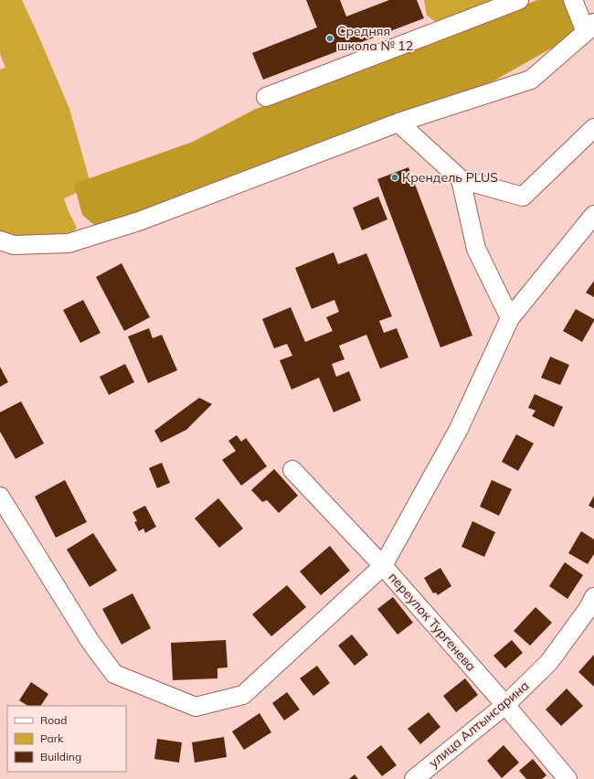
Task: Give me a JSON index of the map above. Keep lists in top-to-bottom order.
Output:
{
  "streets": {
    "lane": ["переулок Тургенева", "улица Алтынсарина"]
  },
  "crossings": [
    ["переулок Тургенева", "улица Алтынсарина"]
  ],
  "places": ["Средняя школа № 12", "Крендель PLUS"],
  "legend": ["Road", "Park", "Building"]
}
